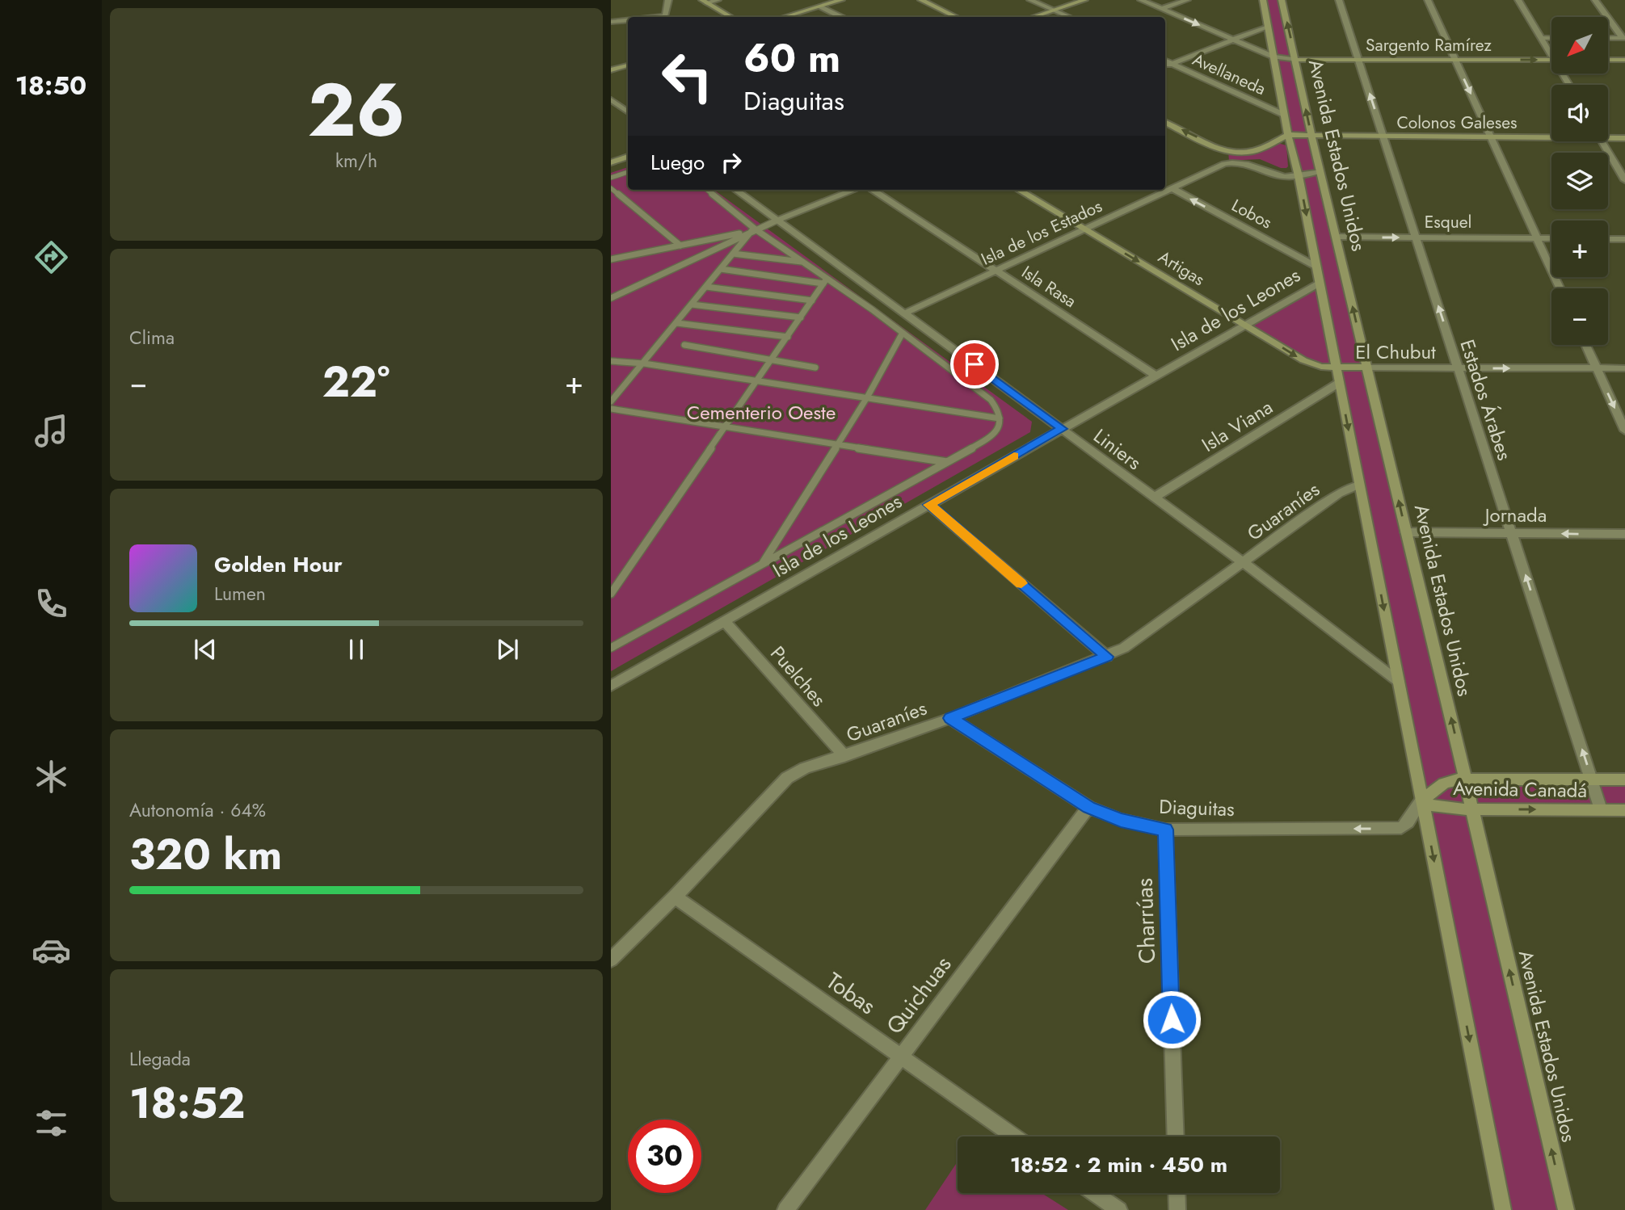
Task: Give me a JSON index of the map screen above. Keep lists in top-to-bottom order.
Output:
{
  "streets": {
    "main road": [
      "Sargento Ramírez",
      "Colonos Galeses",
      "Avenida Estados Unidos",
      "Artigas",
      "El Chubut",
      "Avenida Canadá"
    ],
    "street": [
      "Avellaneda",
      "Lobos",
      "Esquel",
      "Isla de los Estados",
      "Isla Rasa",
      "Isla de los Leones",
      "Estados Árabes",
      "Isla Viana",
      "Liniers",
      "Guaraníes",
      "Jornada",
      "Puelches",
      "Diaguitas",
      "Charrúas",
      "Tobas",
      "Quichuas"
    ]
  },
  "crossings": [
    ["Sargento Ramírez", "Avenida Estados Unidos"],
    ["Sargento Ramírez", "Estados Árabes"],
    ["Avellaneda", "Avenida Estados Unidos"],
    ["Colonos Galeses", "Avenida Estados Unidos"],
    ["Colonos Galeses", "Estados Árabes"],
    ["Avenida Estados Unidos", "Lobos"],
    ["Avenida Estados Unidos", "Esquel"],
    ["Avenida Estados Unidos", "Isla de los Estados"],
    ["Avenida Estados Unidos", "Artigas"],
    ["Avenida Estados Unidos", "Isla de los Leones"],
    ["Avenida Estados Unidos", "El Chubut"],
    ["Avenida Estados Unidos", "Isla Viana"],
    ["Avenida Estados Unidos", "Liniers"],
    ["Avenida Estados Unidos", "Guaraníes"],
    ["Avenida Estados Unidos", "Jornada"],
    ["Avenida Estados Unidos", "Avenida Canadá"],
    ["Avenida Estados Unidos", "Diaguitas"],
    ["Lobos", "Isla de los Estados"],
    ["Esquel", "Estados Árabes"],
    ["Isla de los Estados", "Artigas"],
    ["Isla de los Estados", "Isla Rasa"],
    ["Isla de los Estados", "Liniers"],
    ["Artigas", "Isla de los Leones"],
    ["Artigas", "El Chubut"],
    ["Isla Rasa", "Isla de los Leones"],
    ["Isla de los Leones", "Liniers"],
    ["Isla de los Leones", "Puelches"],
    ["El Chubut", "Estados Árabes"],
    ["Estados Árabes", "Jornada"],
    ["Estados Árabes", "Avenida Canadá"],
    ["Isla Viana", "Liniers"],
    ["Liniers", "Guaraníes"],
    ["Guaraníes", "Puelches"],
    ["Guaraníes", "Diaguitas"],
    ["Guaraníes", "Tobas"],
    ["Avenida Canadá", "Diaguitas"],
    ["Diaguitas", "Charrúas"],
    ["Diaguitas", "Quichuas"],
    ["Tobas", "Quichuas"]
  ],
  "one_way": [
    "Sargento Ramírez",
    "Lobos",
    "Esquel",
    "Artigas",
    "El Chubut",
    "Estados Árabes",
    "Jornada",
    "Diaguitas"
  ],
  "parks": ["Cementerio Oeste"],
  "north": "bottom left",
  "page": {
    "tabs": "18:50",
    "tile": [
      ["26", "km/h"],
      "Clima",
      ["Autonomía · 64%", "320 km"],
      ["Llegada", "18:52"]
    ],
    "map_buttons": ["+", "−"],
    "turn": ["60 m", "Diaguitas"],
    "then": "Luego",
    "heat": ["−", "22°", "+"],
    "song": ["Golden Hour", "Lumen"],
    "limit": "30",
    "trip": "18:52 · 2 min · 450 m"
  }
}
